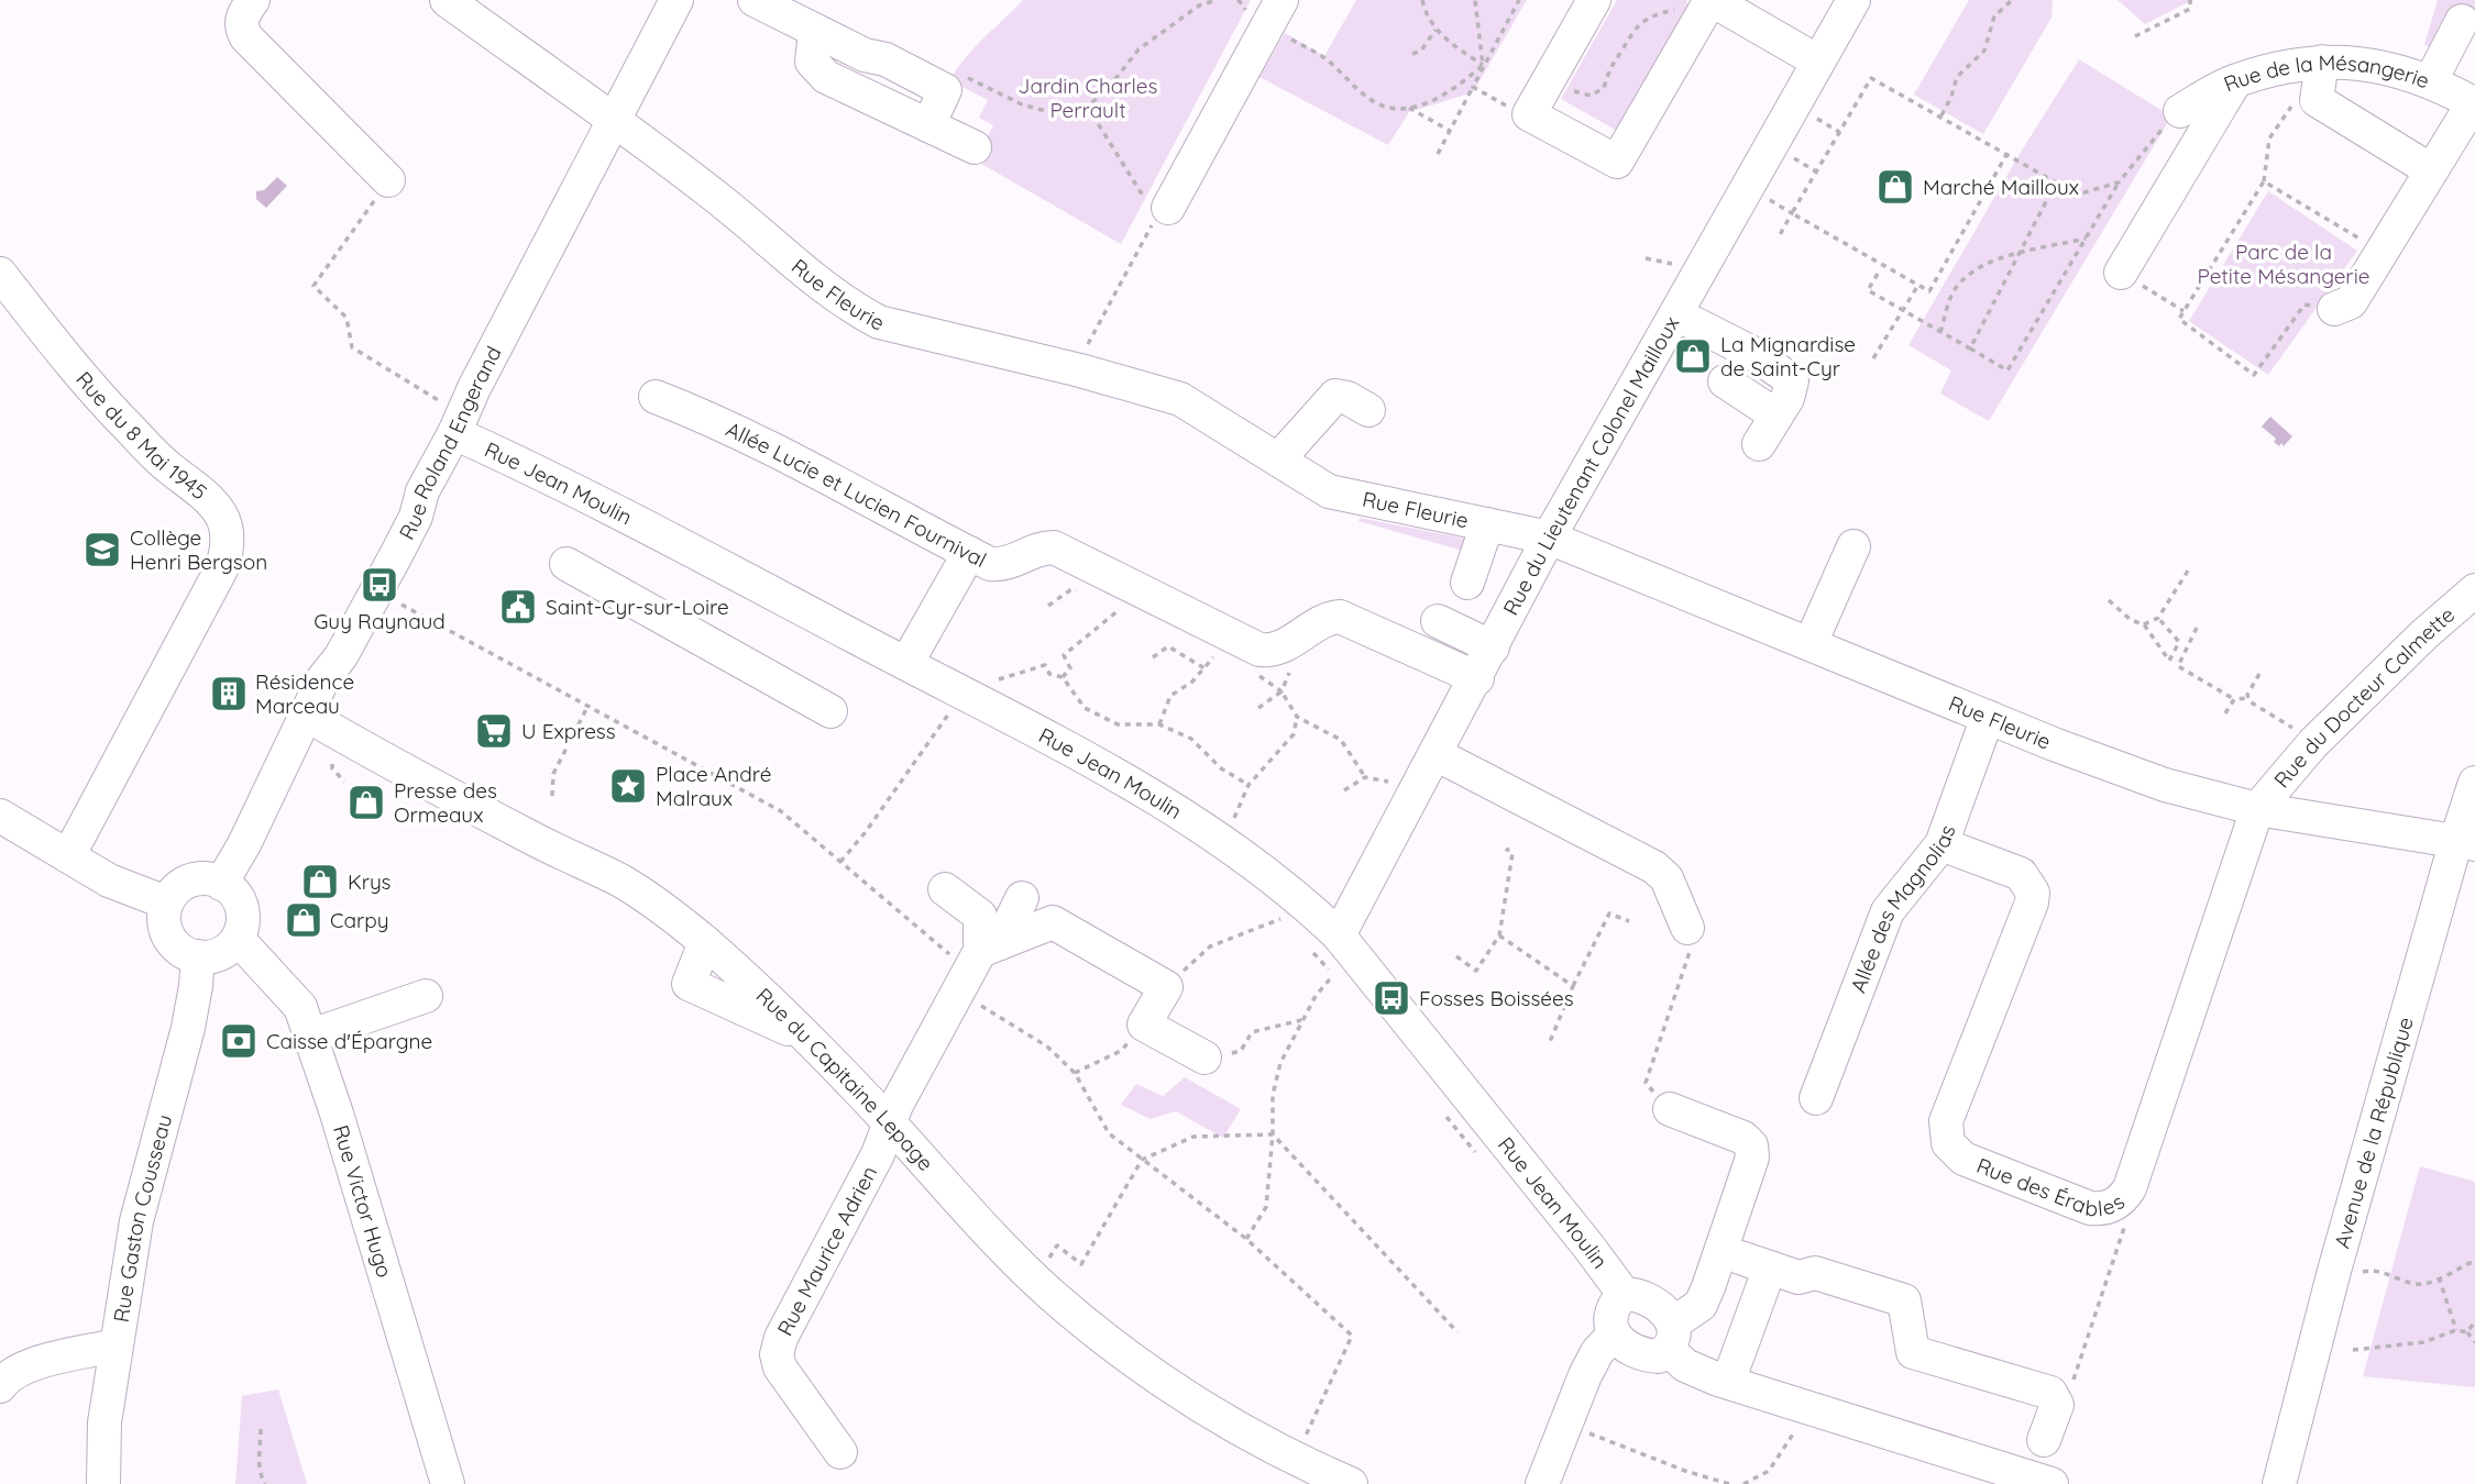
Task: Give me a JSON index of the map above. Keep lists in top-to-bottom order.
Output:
{
  "streets": {
    "street": [
      "Rue de la Mésangerie",
      "Rue Fleurie",
      "Rue du 8 Mai 1945",
      "Rue Roland Engerand",
      "Rue du Lieutenant Colonel Mailloux",
      "Rue Jean Moulin",
      "Allée Lucie et Lucien Fournival",
      "Rue du Docteur Calmette",
      "Allée des Magnolias",
      "Rue du Capitaine Lepage",
      "Avenue de la République",
      "Rue des Érables",
      "Rue Victor Hugo",
      "Rue Gaston Cousseau",
      "Rue Maurice Adrien"
    ]
  },
  "crossings": [
    ["Rue Fleurie", "Rue Roland Engerand"],
    ["Rue Fleurie", "Rue du Lieutenant Colonel Mailloux"],
    ["Rue Fleurie", "Rue du Docteur Calmette"],
    ["Rue Fleurie", "Allée des Magnolias"],
    ["Rue Fleurie", "Avenue de la République"],
    ["Rue Fleurie", "Rue des Érables"],
    ["Rue Roland Engerand", "Rue Jean Moulin"],
    ["Rue Roland Engerand", "Rue du Capitaine Lepage"],
    ["Rue Roland Engerand", "Rue Victor Hugo"],
    ["Rue Roland Engerand", "Rue Gaston Cousseau"],
    ["Rue du Lieutenant Colonel Mailloux", "Rue Jean Moulin"],
    ["Rue du Lieutenant Colonel Mailloux", "Allée Lucie et Lucien Fournival"],
    ["Rue du Docteur Calmette", "Rue des Érables"],
    ["Allée des Magnolias", "Rue des Érables"],
    ["Rue du Capitaine Lepage", "Rue Maurice Adrien"],
    ["Rue Victor Hugo", "Rue Gaston Cousseau"]
  ],
  "parks": ["Jardin Charles Perrault", "Parc de la Petite Mésangerie"],
  "places": {
    "shop": [
      "Marché Mailloux",
      "La Mignardise de Saint-Cyr",
      "Presse des Ormeaux",
      "Krys",
      "Carpy"
    ],
    "school or university": ["Collège Henri Bergson"],
    "bus stop": ["Guy Raynaud", "Fosses Boissées"],
    "public building": ["Saint-Cyr-sur-Loire"],
    "building": ["Résidence Marceau"],
    "supermarket": ["U Express"],
    "place": ["Place André Malraux"],
    "bank": ["Caisse d'Épargne"]
  }
}
